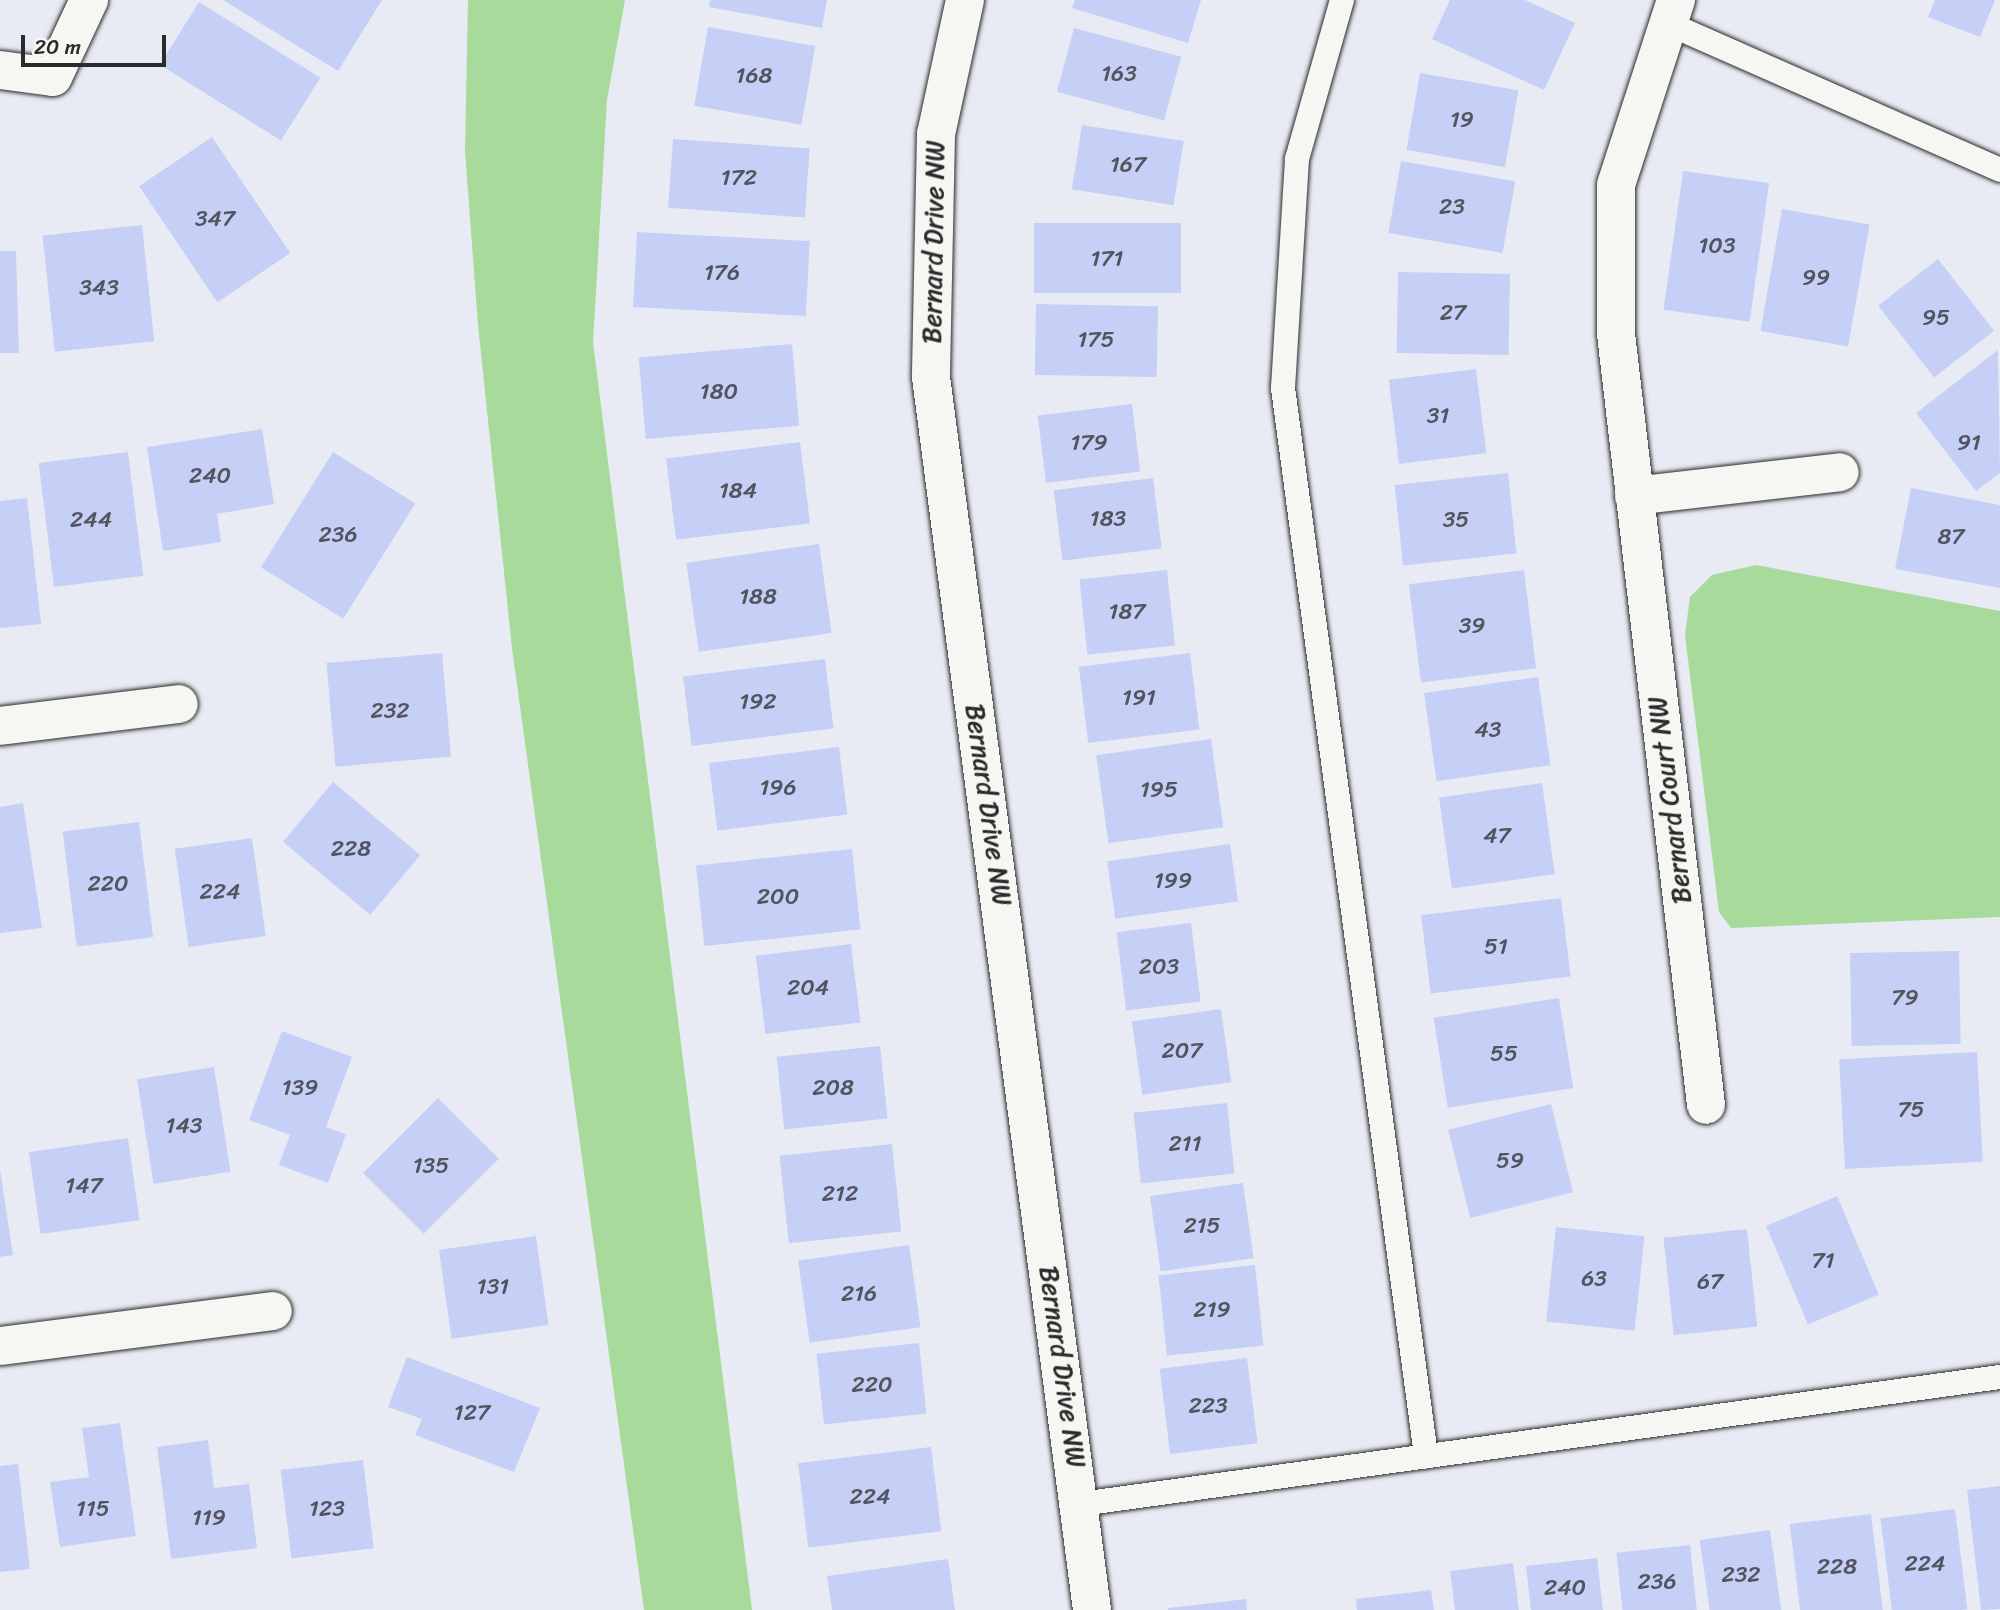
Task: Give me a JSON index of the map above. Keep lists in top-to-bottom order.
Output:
{
  "streets": {
    "street": ["Bernard Drive NW", "Bernard Court NW"]
  },
  "house_numbers": [
    "163",
    "168",
    "19",
    "167",
    "172",
    "23",
    "347",
    "103",
    "171",
    "176",
    "99",
    "343",
    "27",
    "95",
    "175",
    "180",
    "31",
    "179",
    "91",
    "240",
    "184",
    "183",
    "244",
    "35",
    "236",
    "87",
    "188",
    "187",
    "39",
    "191",
    "192",
    "232",
    "43",
    "196",
    "195",
    "47",
    "228",
    "199",
    "220",
    "224",
    "200",
    "51",
    "203",
    "204",
    "79",
    "207",
    "55",
    "139",
    "208",
    "75",
    "143",
    "211",
    "59",
    "135",
    "147",
    "212",
    "215",
    "71",
    "63",
    "67",
    "131",
    "216",
    "219",
    "220",
    "223",
    "127",
    "224",
    "115",
    "123",
    "119",
    "224",
    "228",
    "232",
    "236",
    "240"
  ],
  "scale_bar": "20 m"
}
